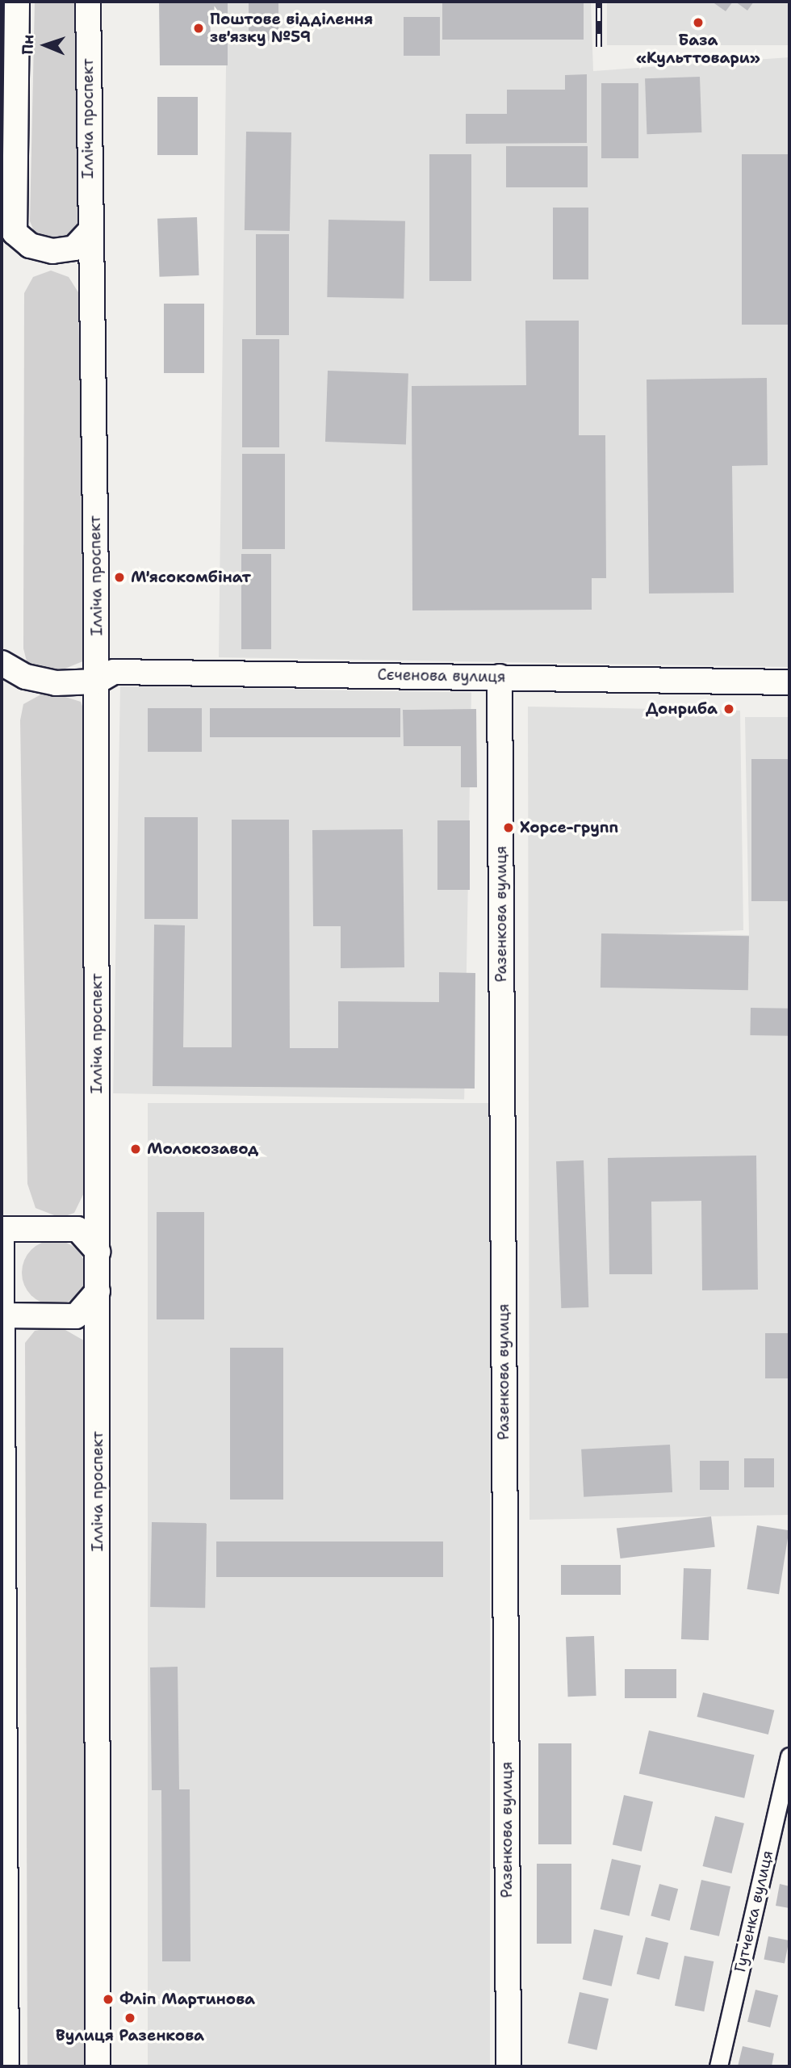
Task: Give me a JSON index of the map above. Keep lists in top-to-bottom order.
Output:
{
  "streets": {
    "main road": ["Ілліча проспект", "Сєченова вулиця", "Разенкова вулиця"],
    "street": ["Гутченка вулиця"]
  },
  "crossings": [
    ["Ілліча проспект", "Сєченова вулиця"],
    ["Сєченова вулиця", "Разенкова вулиця"]
  ],
  "places": [
    "База «Культтовари»",
    "Поштове відділення зв'язку №59",
    "М'ясокомбінат",
    "Донриба",
    "Хорсе-групп",
    "Молокозавод",
    "Фліп Мартинова",
    "Вулиця Разенкова"
  ],
  "north": "left"
}
